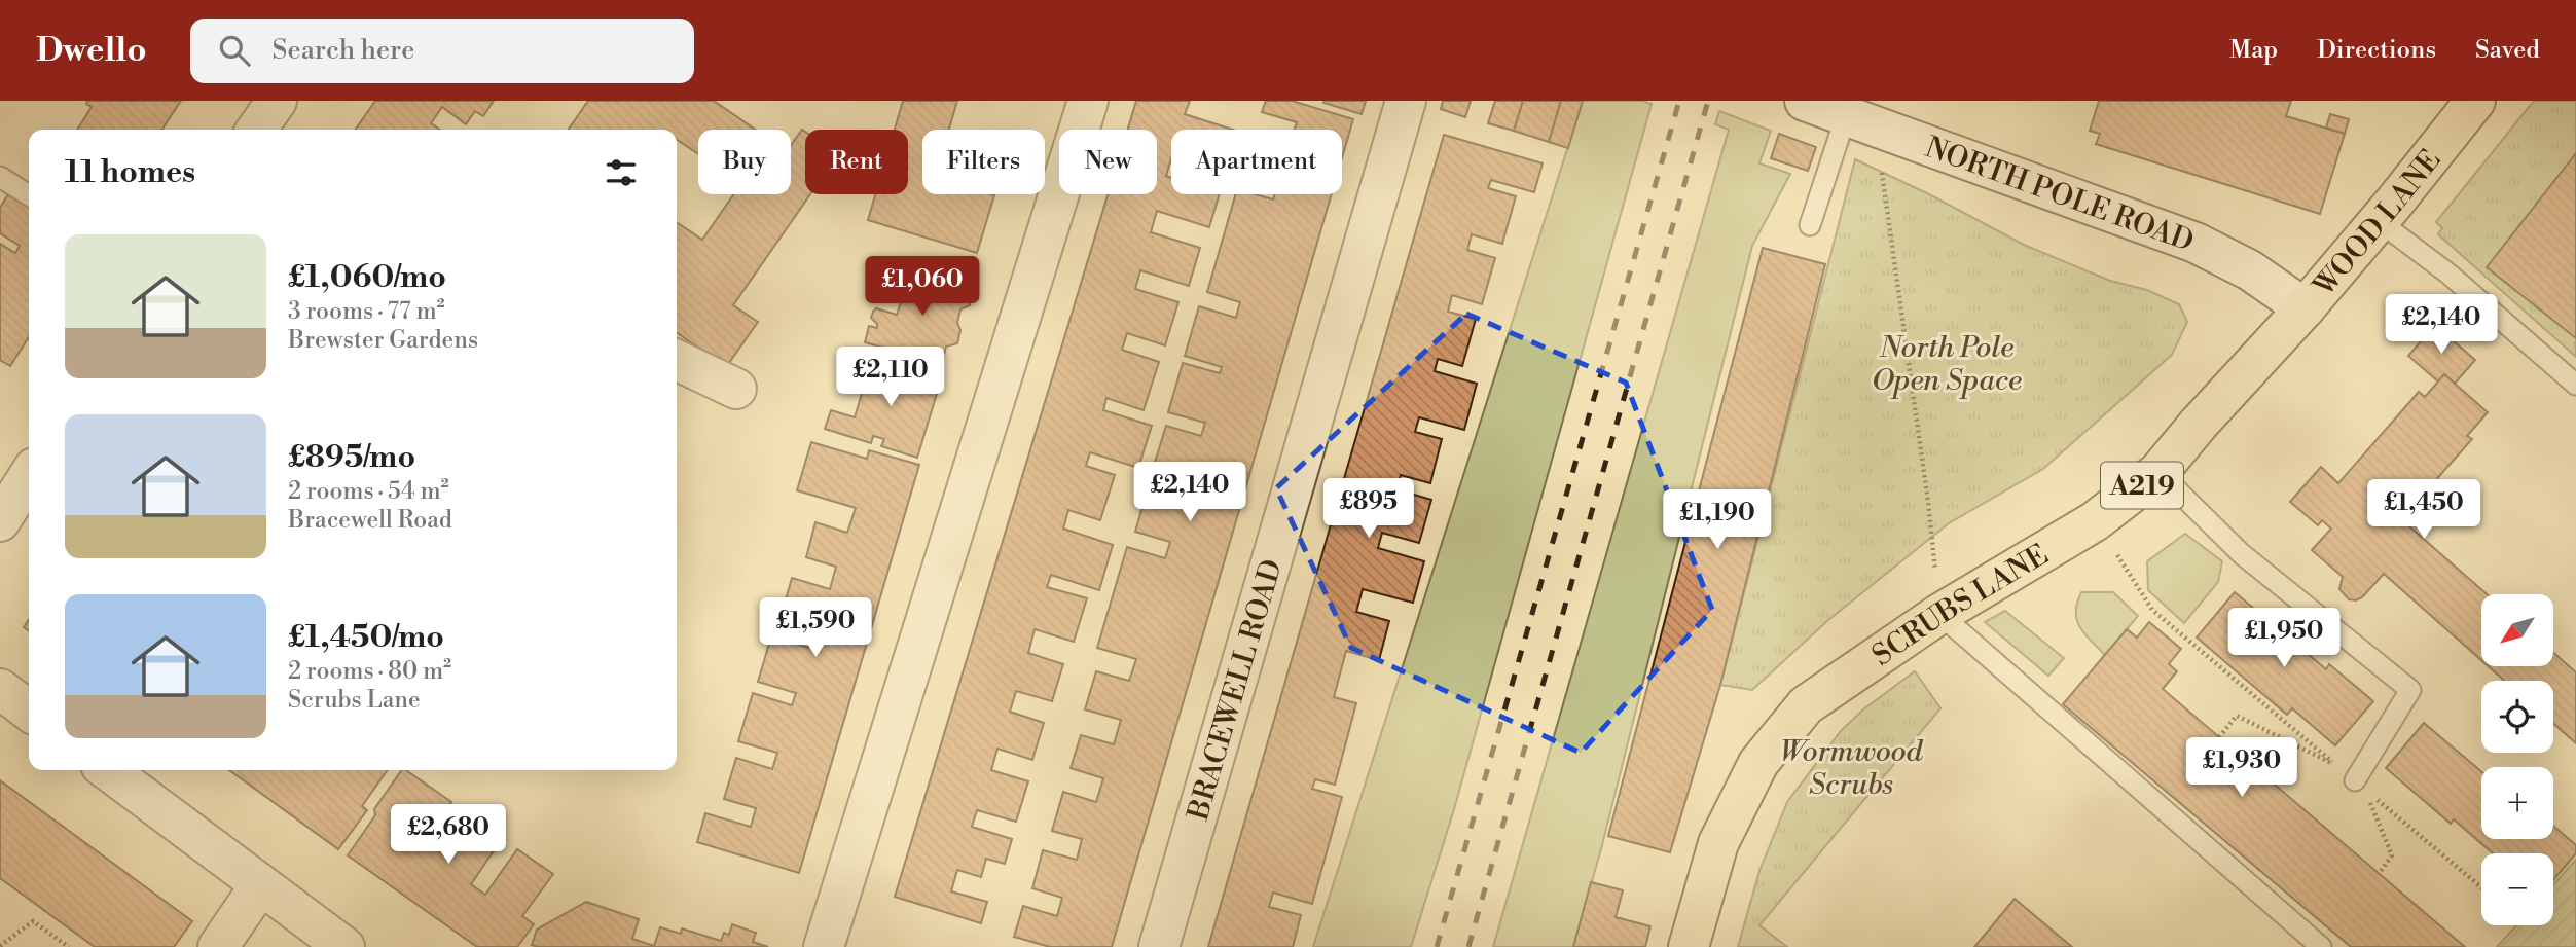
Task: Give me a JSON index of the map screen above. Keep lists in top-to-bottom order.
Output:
{
  "streets": {
    "main road": ["WOOD LANE", "A219", "SCRUBS LANE"],
    "street": ["NORTH POLE ROAD", "BRACEWELL ROAD"]
  },
  "crossings": [
    ["NORTH POLE ROAD", "WOOD LANE"],
    ["NORTH POLE ROAD", "SCRUBS LANE"],
    ["WOOD LANE", "SCRUBS LANE"]
  ],
  "parks": ["North Pole Open Space", "Wormwood Scrubs"],
  "north": "bottom left",
  "page": {
    "header": "Dwello",
    "search": "Search here",
    "nav": ["Map", "Directions", "Saved"],
    "chip": [
      "Buy",
      "Rent",
      "Filters",
      "New",
      "Apartment"
    ],
    "heading": "11 homes",
    "list": [
      {
        "name": "£1,060/mo",
        "note": "3 rooms · 77 m² · Brewster Gardens"
      },
      {
        "name": "£895/mo",
        "note": "2 rooms · 54 m² · Bracewell Road"
      },
      {
        "name": "£1,450/mo",
        "note": "2 rooms · 80 m² · Scrubs Lane"
      }
    ],
    "price": [
      "£1,060",
      "£2,140",
      "£2,110",
      "£2,140",
      "£895",
      "£1,450",
      "£1,190",
      "£1,590",
      "£1,950",
      "£1,930",
      "£2,680"
    ],
    "map_buttons": ["+", "−"]
  }
}
